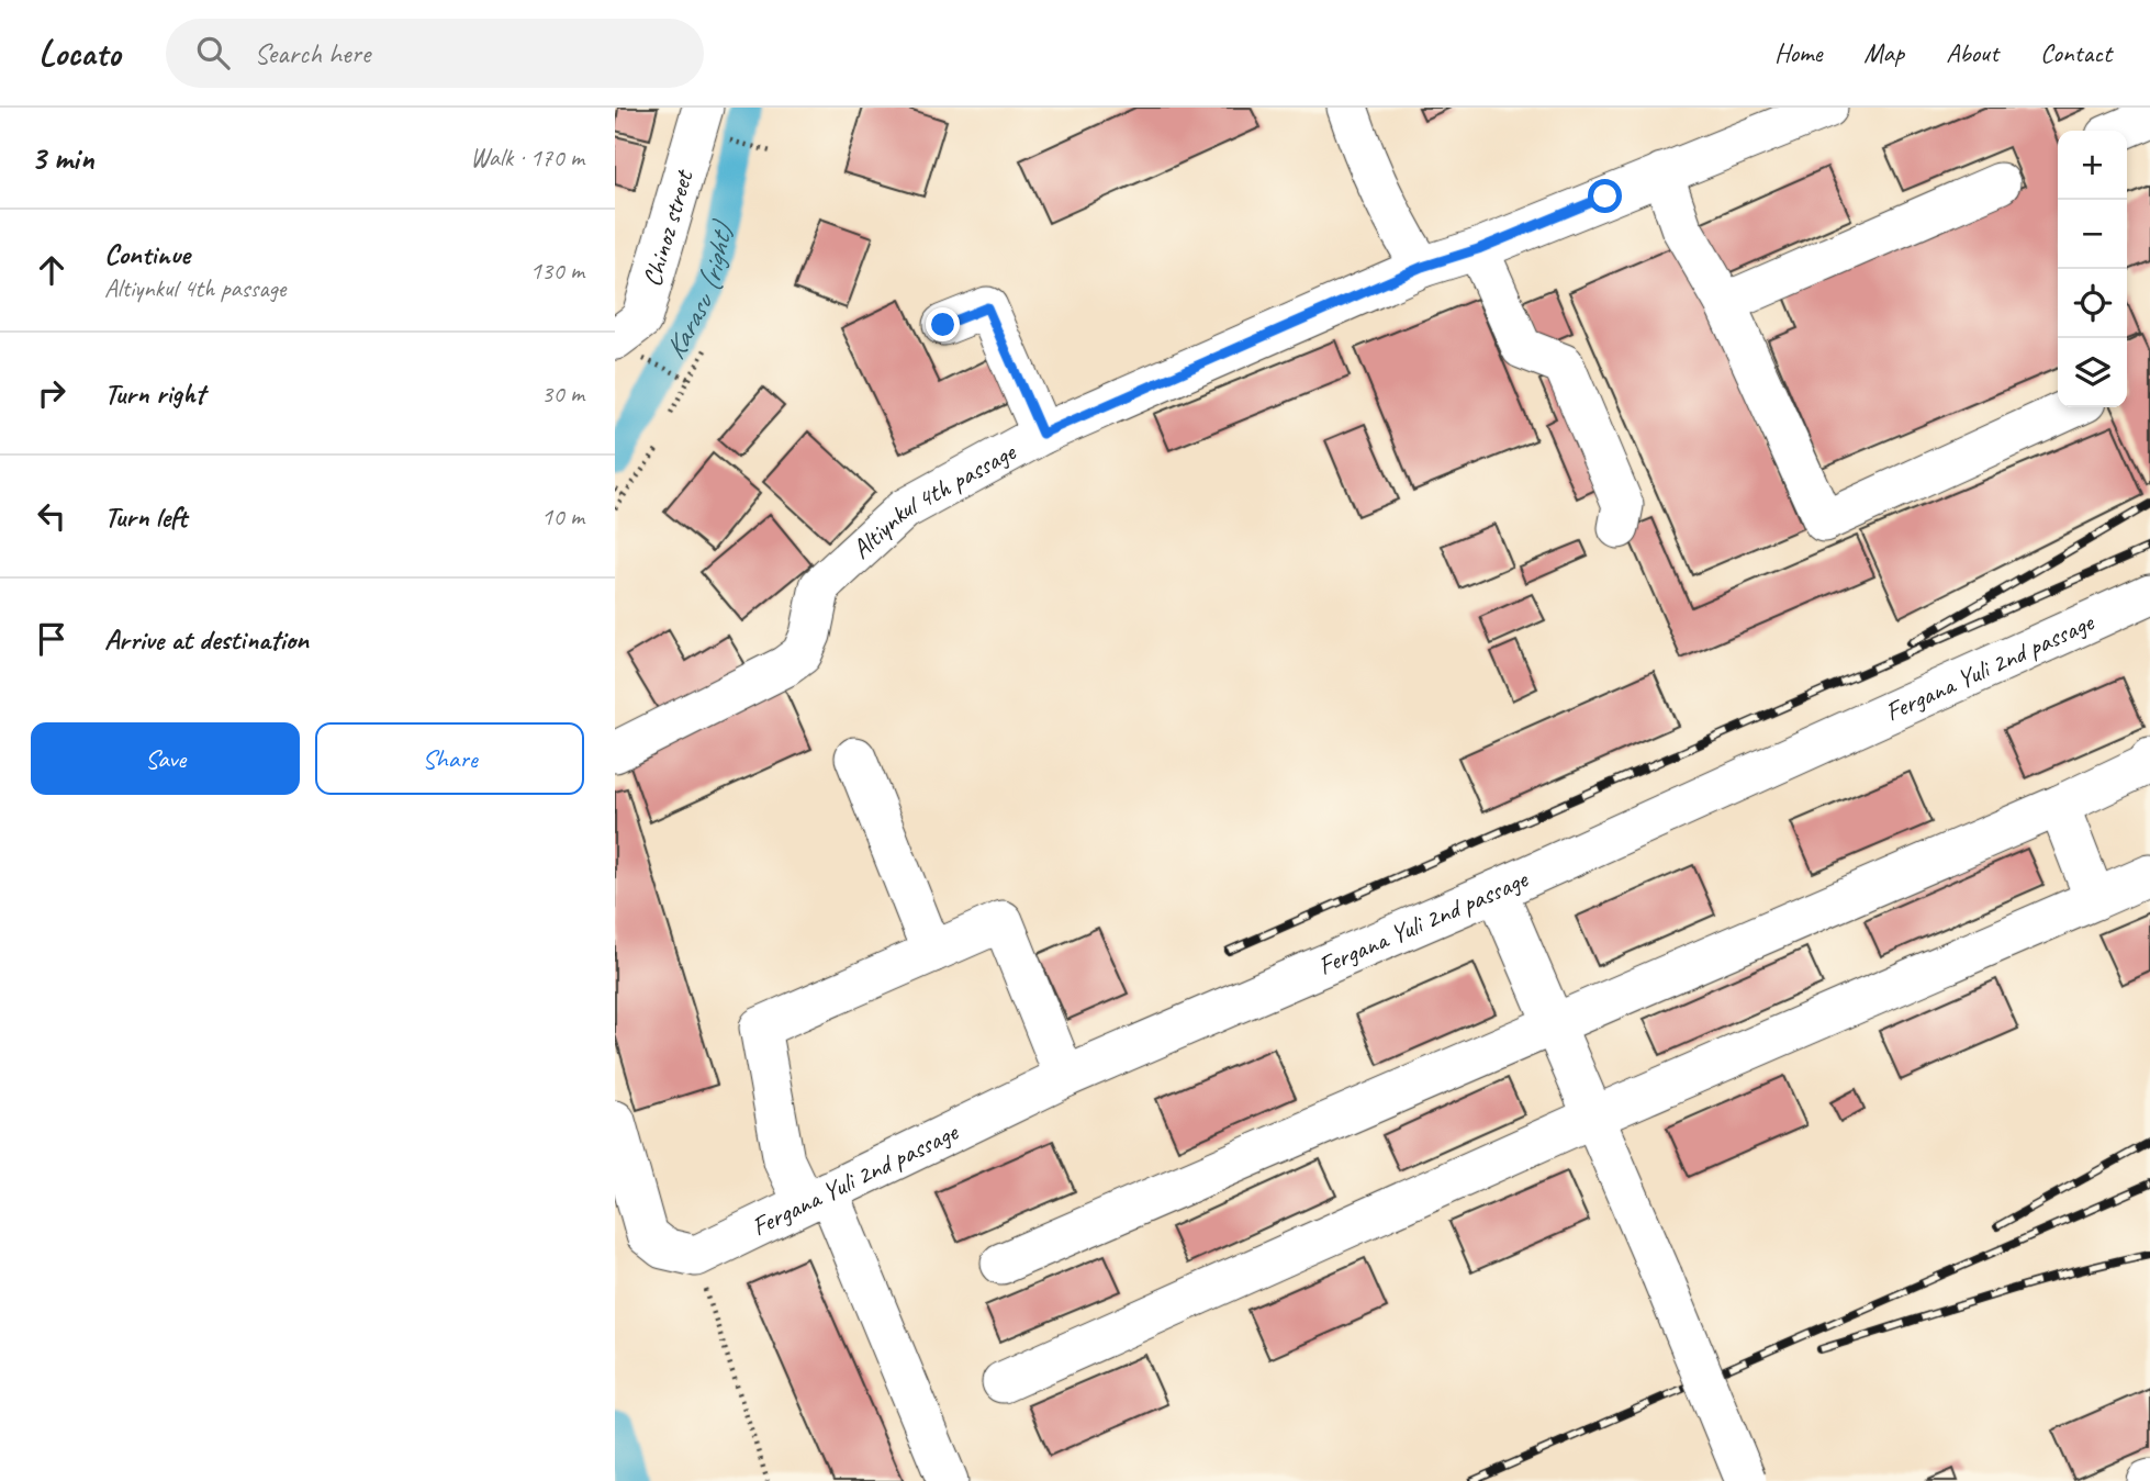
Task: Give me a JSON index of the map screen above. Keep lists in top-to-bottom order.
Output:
{
  "streets": {
    "street": ["Chinoz street", "Altiynkul 4th passage", "Fergana Yuli 2nd passage"]
  },
  "water": ["Karasu (right)"],
  "page": {
    "header": "Locato",
    "search": "Search here",
    "nav": [
      "Home",
      "Map",
      "About",
      "Contact"
    ],
    "heading": ["3 min", "Walk · 170 m"],
    "map_buttons": ["+", "−"],
    "list": [
      ["Continue", "Altiynkul 4th passage", "130 m"],
      ["Turn right", "30 m"],
      ["Turn left", "10 m"],
      "Arrive at destination"
    ],
    "buttons": ["Save", "Share"]
  }
}
